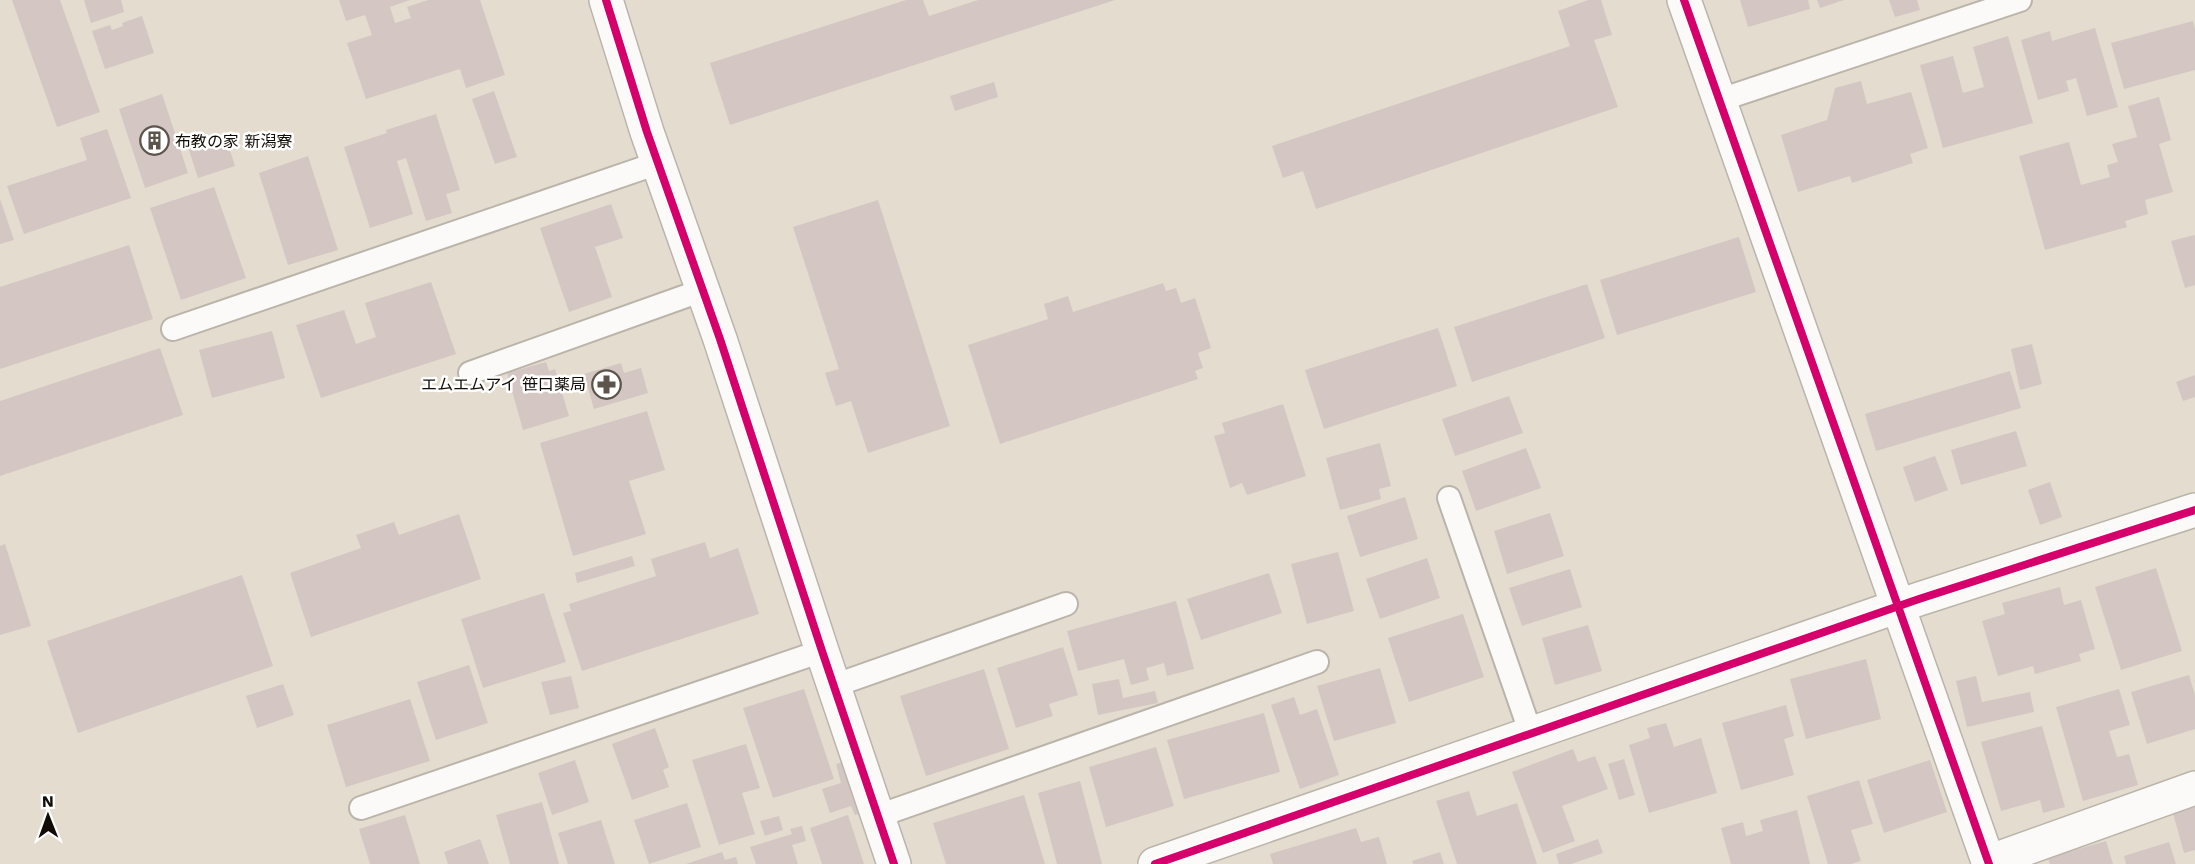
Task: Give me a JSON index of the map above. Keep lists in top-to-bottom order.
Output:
{
  "places": {
    "building": ["布教の家 新潟寮"],
    "pharmacy": ["エムエムアイ 笹口薬局"]
  },
  "north": "top"
}
